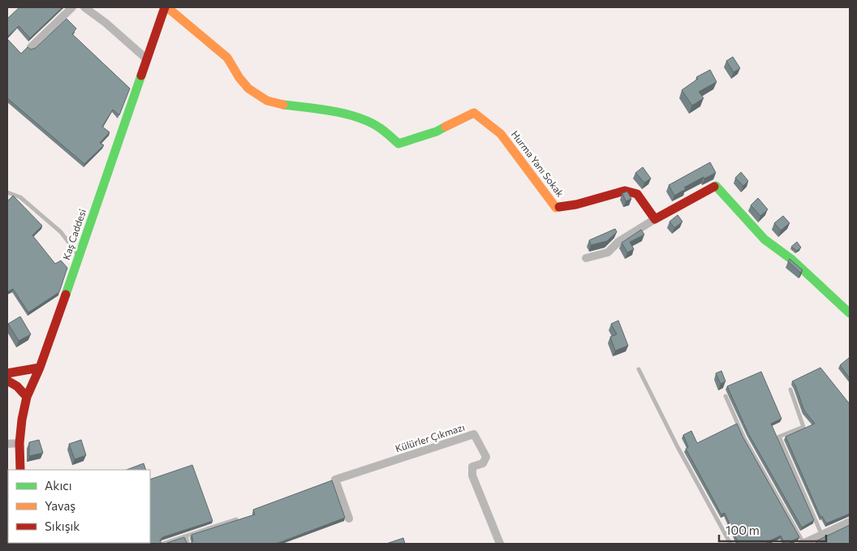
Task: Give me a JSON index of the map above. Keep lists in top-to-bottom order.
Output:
{
  "streets": {
    "street": ["Hurma Yanı Sokak", "Kaş Caddesi", "Külürler Çıkmazı"]
  },
  "crossings": [
    ["Hurma Yanı Sokak", "Kaş Caddesi"]
  ],
  "legend": ["Akıcı", "Yavaş", "Sıkışık"],
  "scale_bar": "100 m"
}
